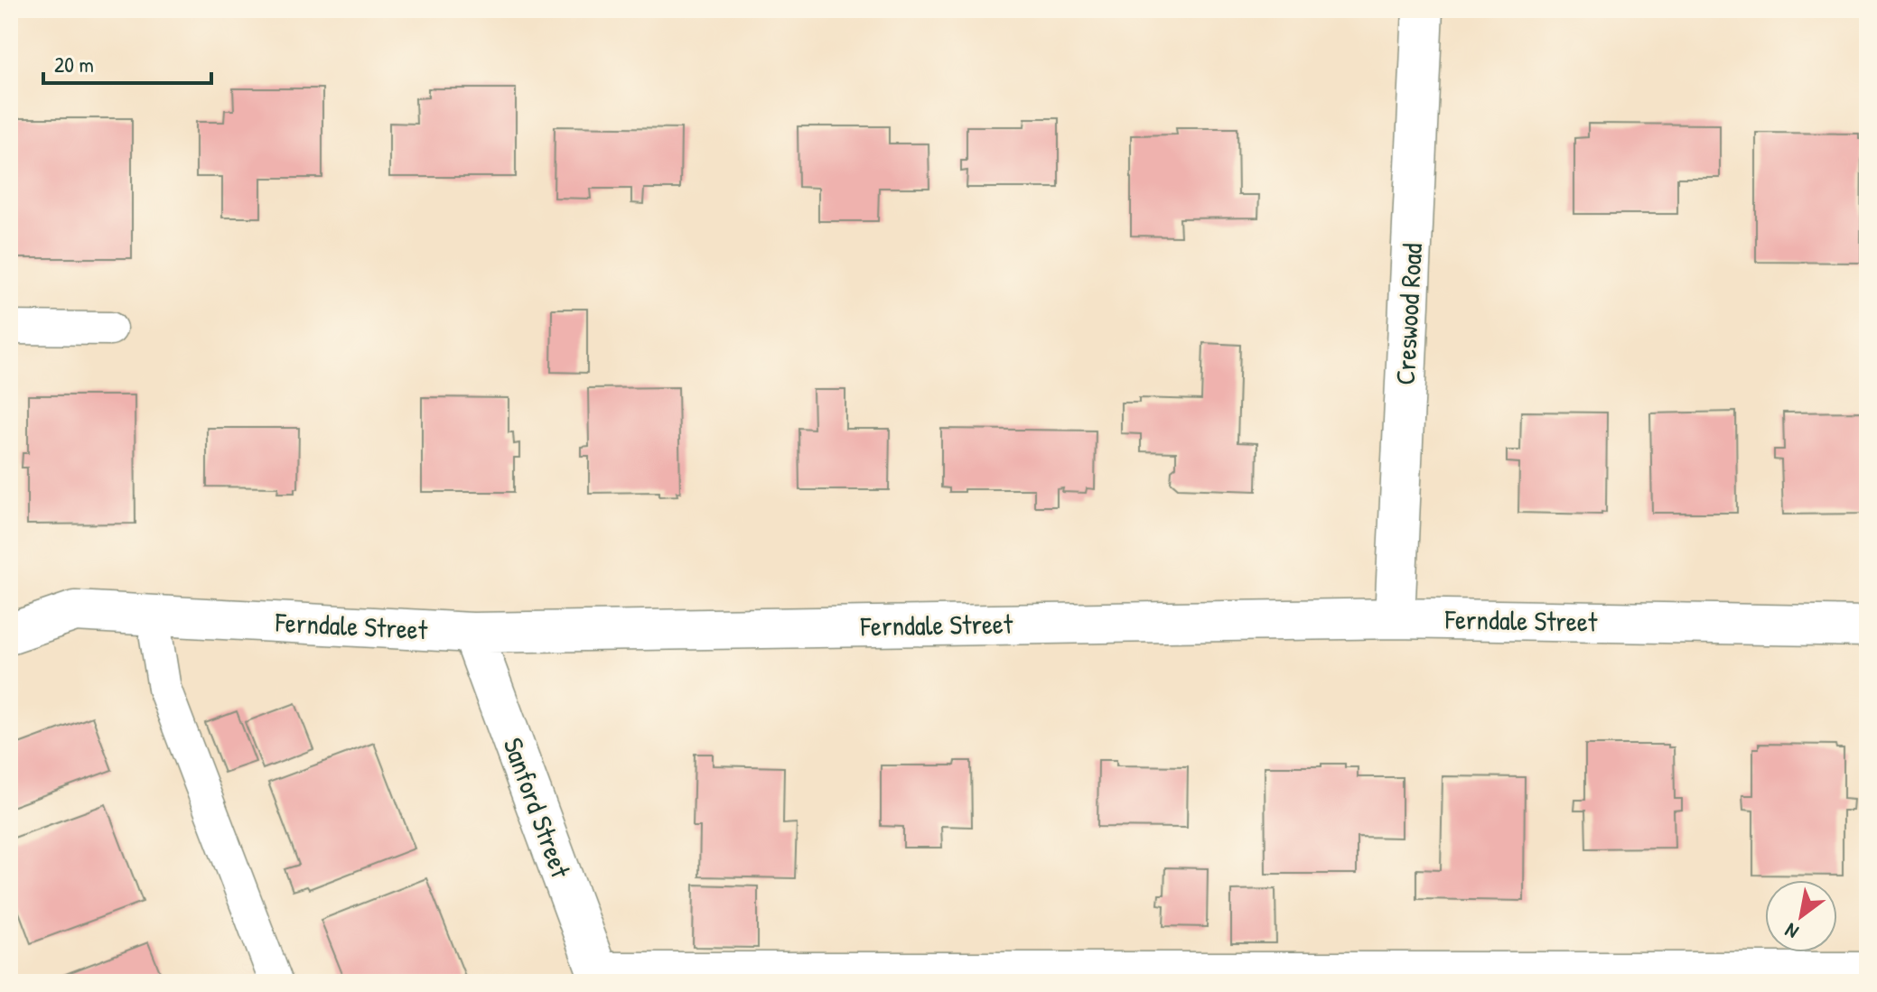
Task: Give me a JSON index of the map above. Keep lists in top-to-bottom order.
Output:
{
  "streets": {
    "street": ["Creswood Road", "Ferndale Street", "Sanford Street"]
  },
  "crossings": [
    ["Creswood Road", "Ferndale Street"],
    ["Ferndale Street", "Sanford Street"]
  ],
  "scale_bar": "20 m",
  "north": "bottom left"
}
